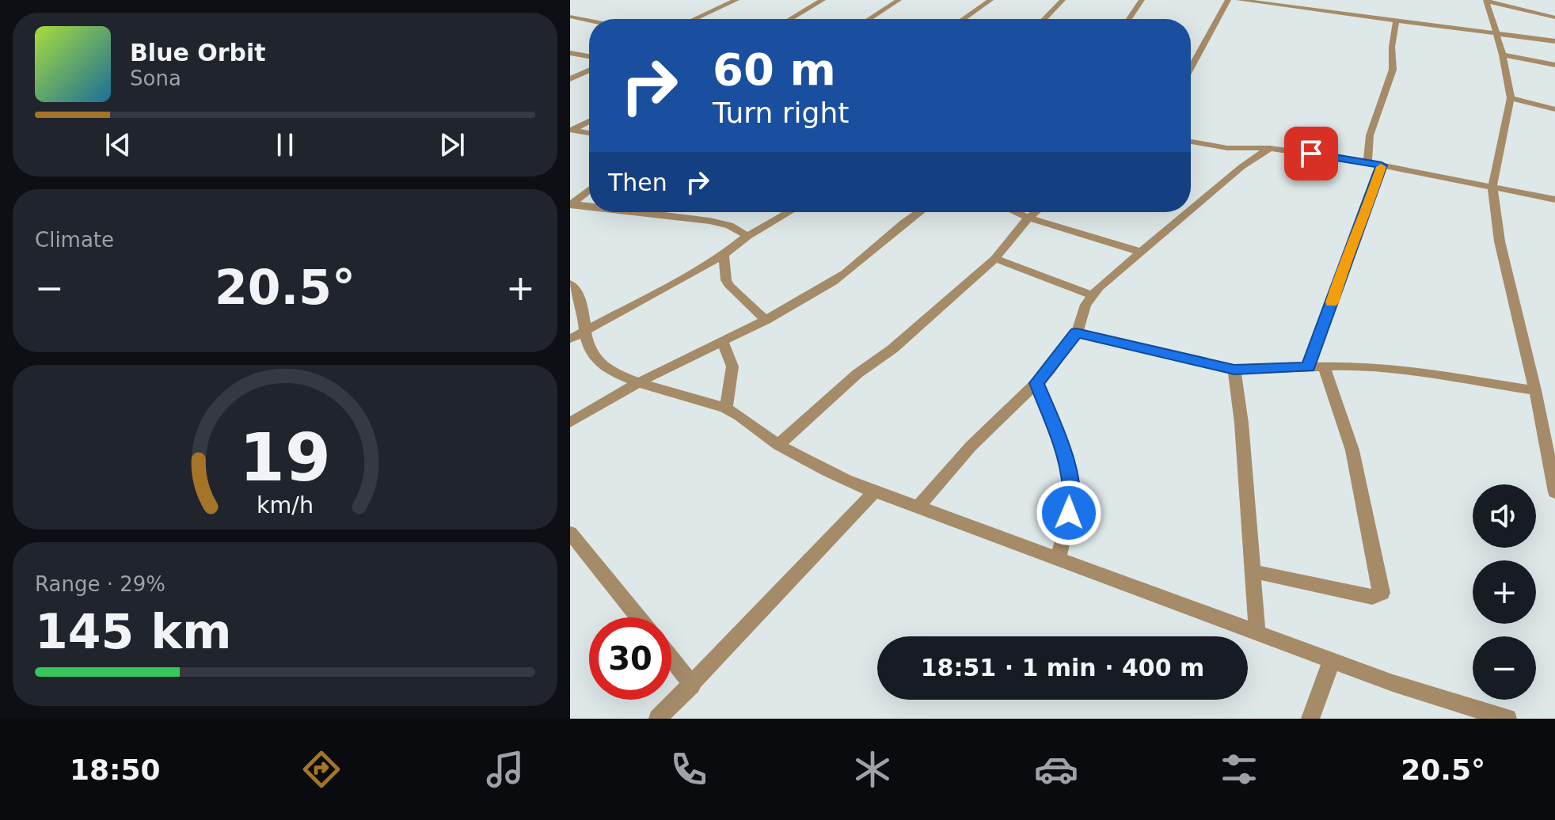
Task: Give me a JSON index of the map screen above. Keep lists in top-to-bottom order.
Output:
{
  "page": {
    "turn": ["60 m", "Turn right"],
    "song": ["Blue Orbit", "Sona"],
    "then": "Then",
    "tile": [
      "Climate",
      ["Range · 29%", "145 km"]
    ],
    "heat": ["−", "20.5°", "+"],
    "map_buttons": ["+", "−"],
    "limit": "30",
    "trip": "18:51 · 1 min · 400 m",
    "tabs": ["18:50", "20.5°"],
    "gauge": ["19", "km/h"]
  }
}
